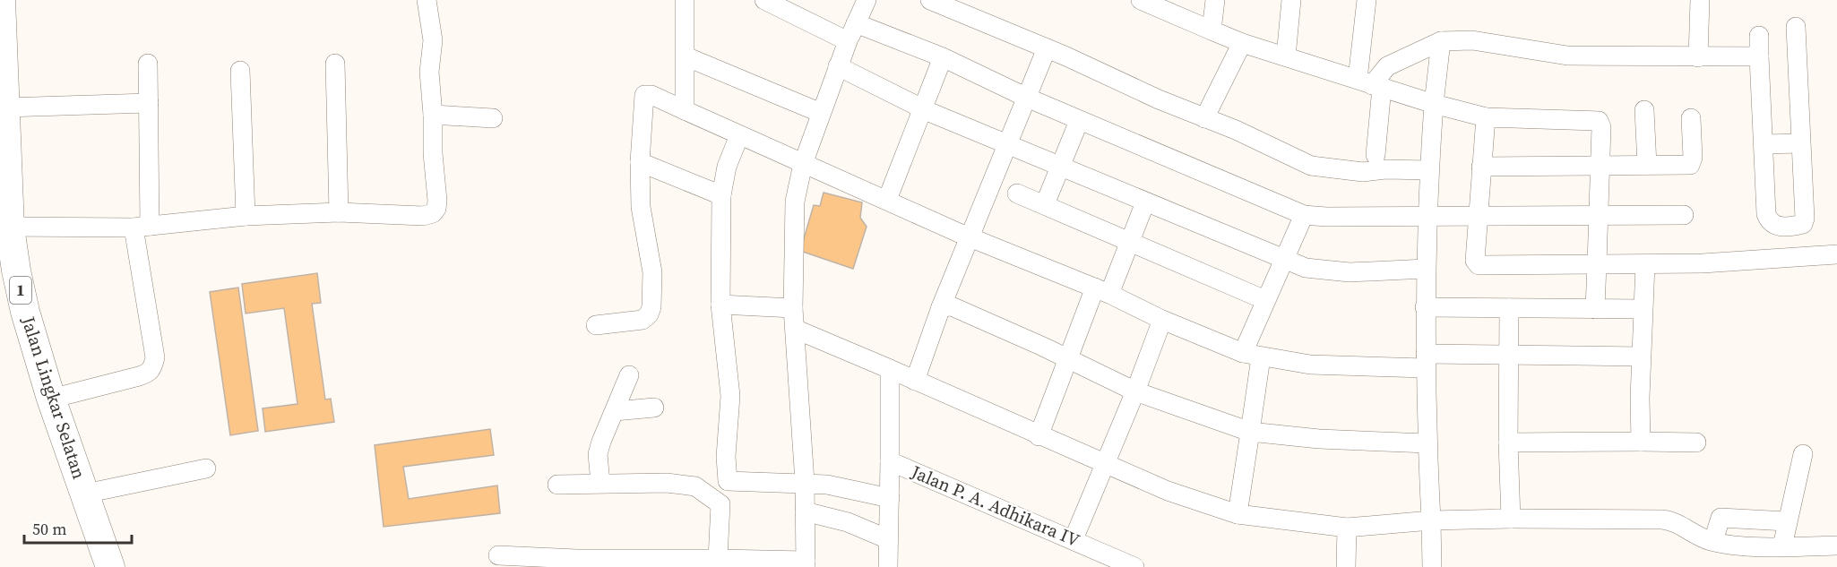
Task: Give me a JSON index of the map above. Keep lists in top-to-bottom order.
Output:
{
  "streets": {
    "highway": ["1", "Jalan Lingkar Selatan"],
    "street": ["Jalan P. A. Adhikara IV"]
  },
  "scale_bar": "50 m"
}
